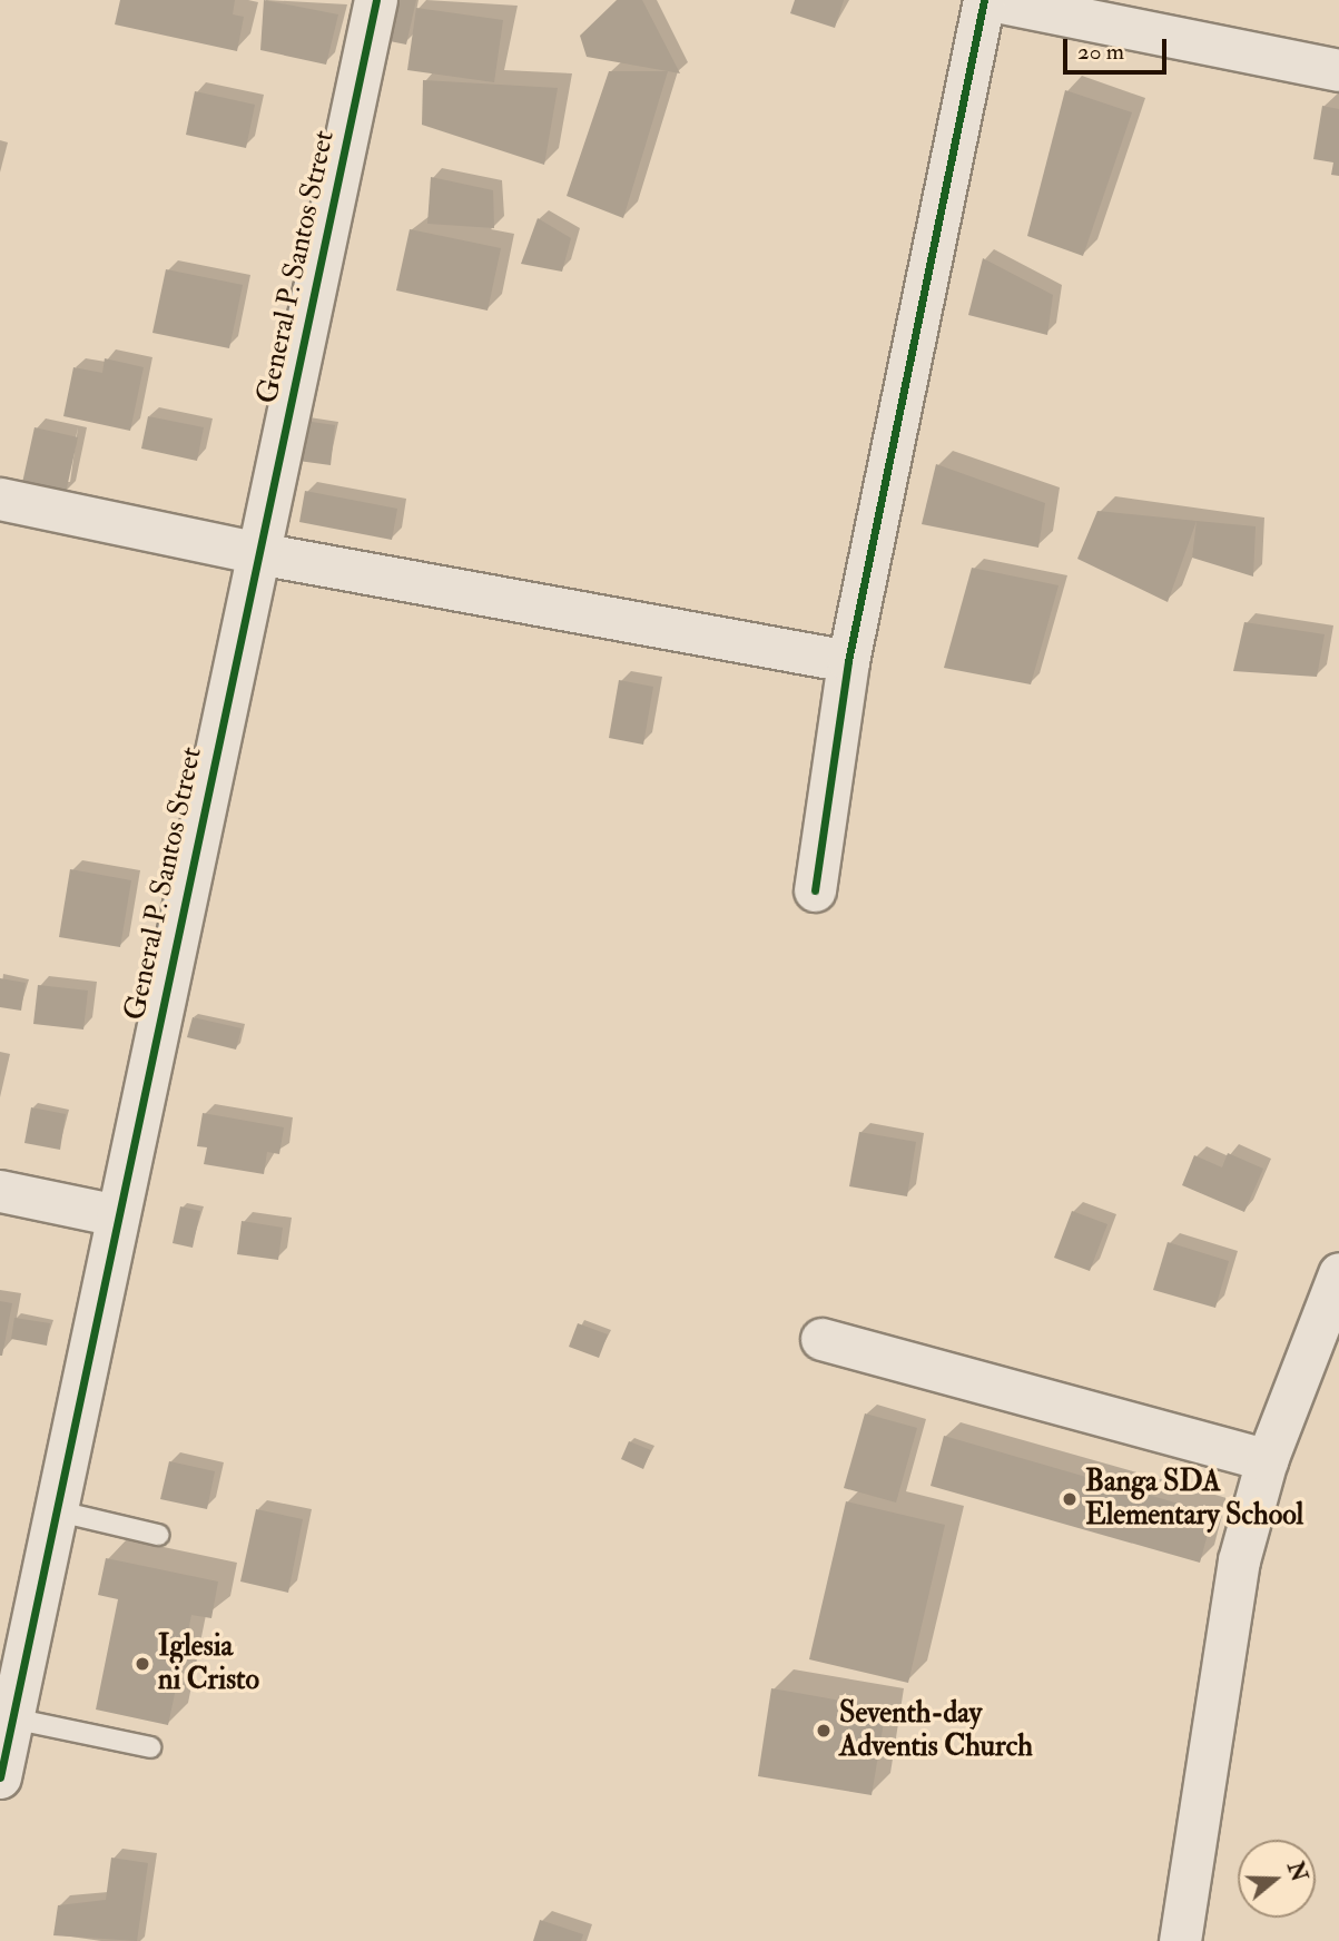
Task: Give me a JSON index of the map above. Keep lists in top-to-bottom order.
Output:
{
  "streets": {
    "street": ["General P. Santos Street"]
  },
  "places": ["Banga SDA Elementary School", "Iglesia ni Cristo", "Seventh-day Adventis Church"],
  "scale_bar": "20 m",
  "north": "right"
}
